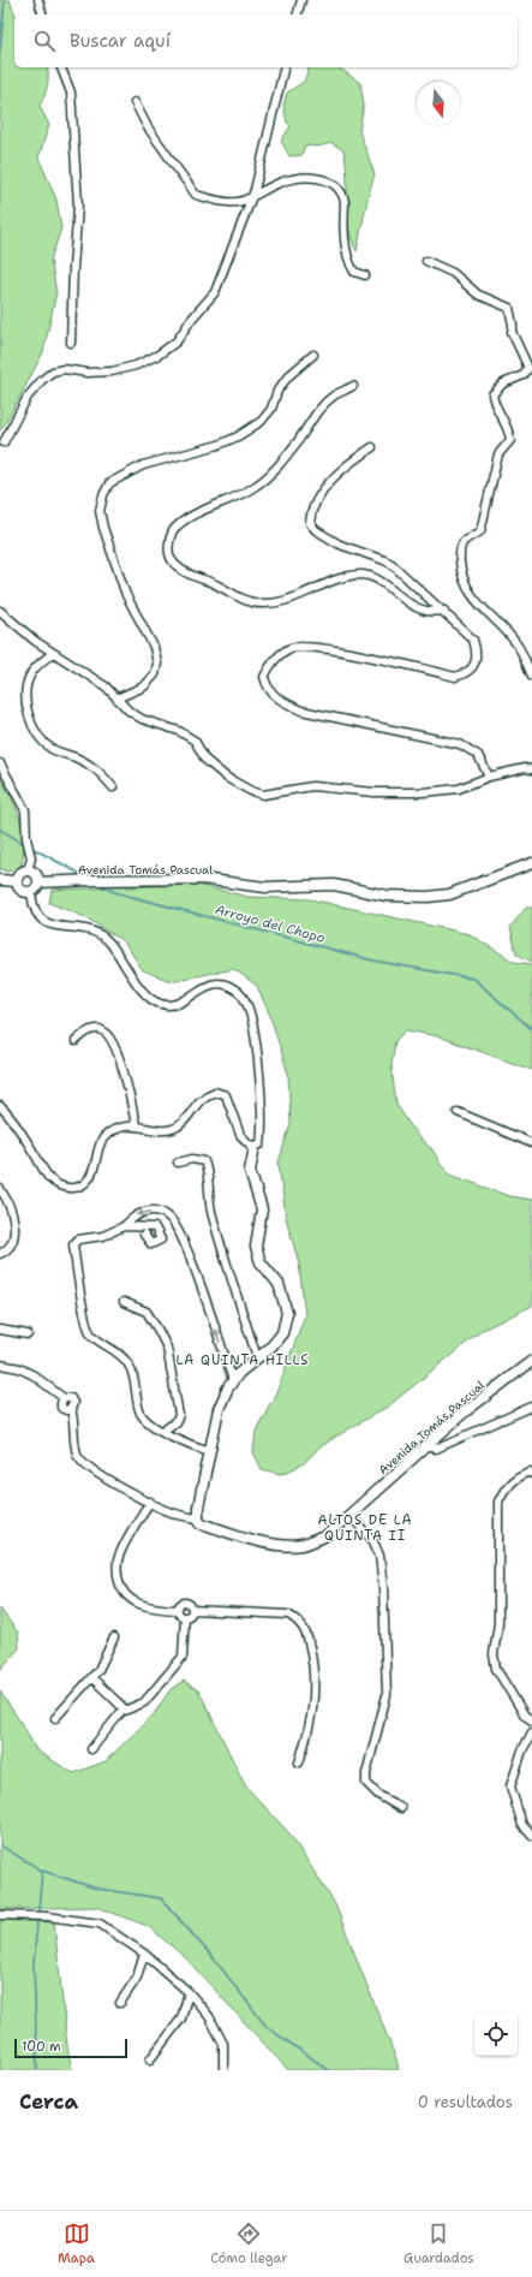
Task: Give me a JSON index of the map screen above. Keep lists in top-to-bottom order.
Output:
{
  "streets": {
    "street": ["Avenida Tomás Pascual"]
  },
  "districts": ["LA QUINTA HILLS", "ALTOS DE LA QUINTA II"],
  "water": ["Arroyo del Chopo"],
  "scale_bar": "100 m",
  "north": "bottom",
  "page": {
    "search": "Buscar aquí",
    "scale": "100 m",
    "heading": ["Cerca", "0 resultados"],
    "nav": ["Mapa", "Cómo llegar", "Guardados"]
  }
}
